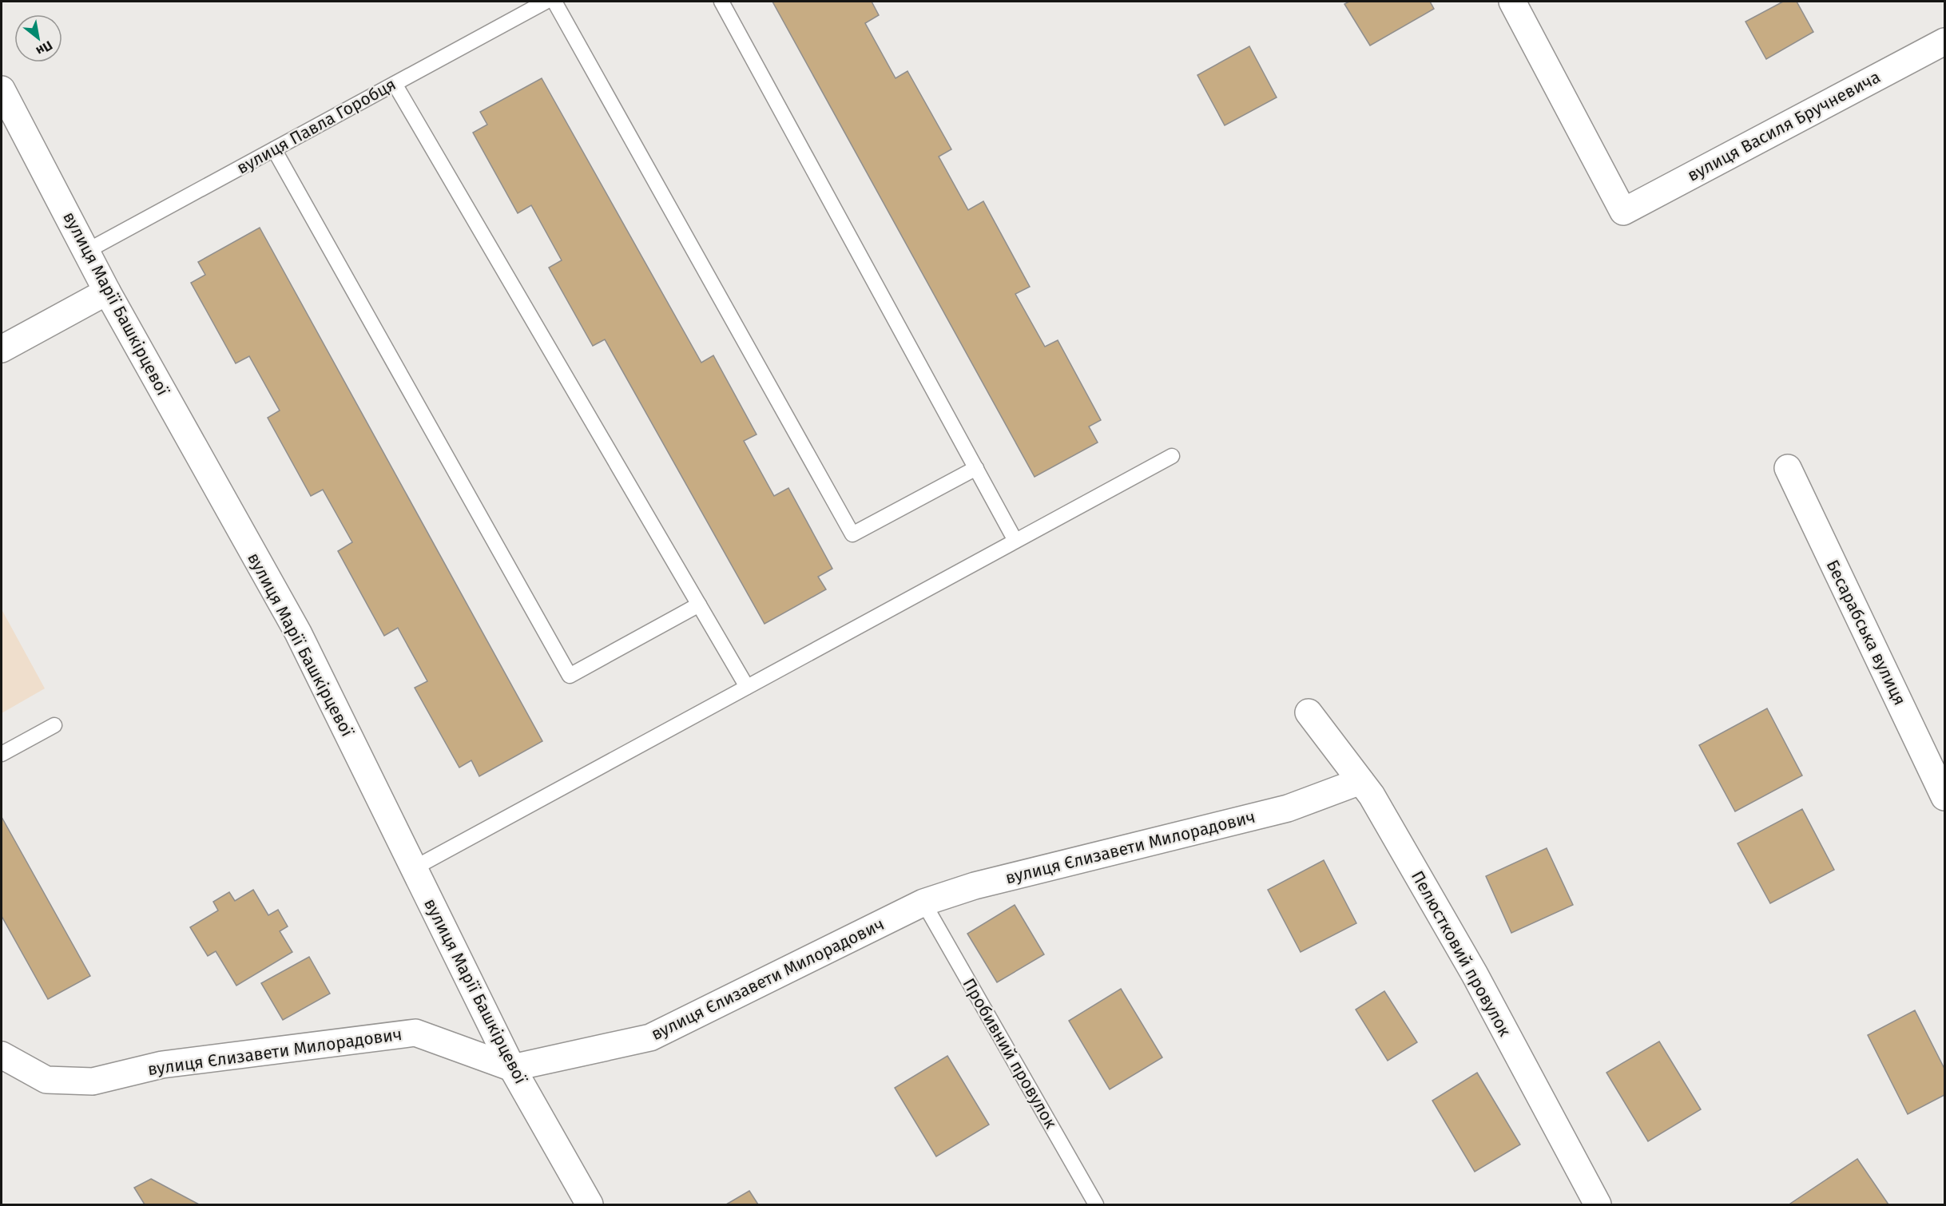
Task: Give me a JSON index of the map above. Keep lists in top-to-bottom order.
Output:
{
  "streets": {
    "street": [
      "вулиця Василя Бручневича",
      "вулиця Марії Башкірцевої",
      "Бесарабська вулиця",
      "вулиця Єлизавети Милорадович",
      "Пелюстковий провулок"
    ],
    "lane": ["вулиця Павла Горобця", "Пробивний провулок"]
  },
  "crossings": [
    ["вулиця Павла Горобця", "вулиця Марії Башкірцевої"],
    ["вулиця Марії Башкірцевої", "вулиця Єлизавети Милорадович"],
    ["вулиця Єлизавети Милорадович", "Пелюстковий провулок"],
    ["вулиця Єлизавети Милорадович", "Пробивний провулок"]
  ],
  "north": "bottom right"
}
